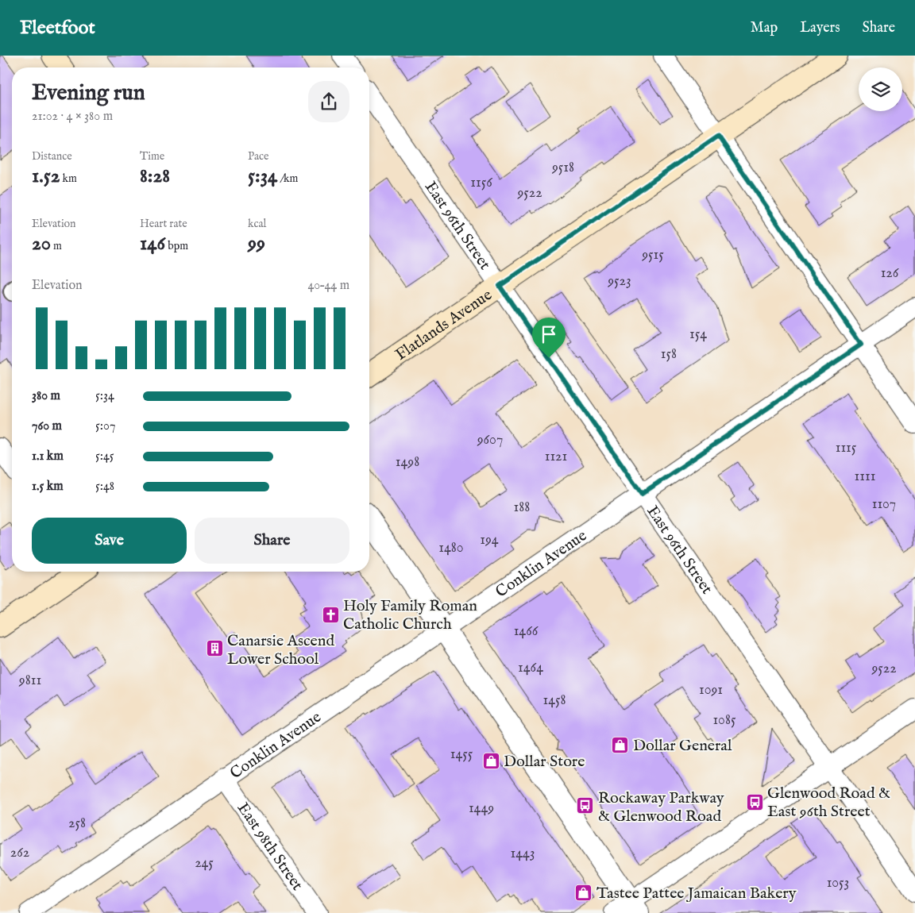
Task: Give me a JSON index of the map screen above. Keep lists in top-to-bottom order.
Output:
{
  "streets": {
    "main road": ["Flatlands Avenue"],
    "street": ["East 96th Street", "Conklin Avenue", "East 98th Street"]
  },
  "crossings": [
    ["East 96th Street", "Flatlands Avenue"],
    ["East 96th Street", "Conklin Avenue"],
    ["Conklin Avenue", "East 98th Street"]
  ],
  "places": {
    "church": ["Holy Family Roman Catholic Church"],
    "building": ["Canarsie Ascend Lower School"],
    "shop": ["Dollar General", "Dollar Store", "Tastee Pattee Jamaican Bakery"],
    "bus stop": ["Glenwood Road & East 96th Street", "Rockaway Parkway & Glenwood Road"]
  },
  "house_numbers": [
    "9518",
    "1156",
    "9522",
    "9515",
    "126",
    "9523",
    "154",
    "158",
    "9607",
    "1115",
    "1121",
    "1498",
    "1111",
    "1107",
    "188",
    "194",
    "1480",
    "1466",
    "1464",
    "9522",
    "9811",
    "1091",
    "1458",
    "1085",
    "1455",
    "1449",
    "258",
    "262",
    "1443",
    "245",
    "1053"
  ],
  "page": {
    "header": "Fleetfoot",
    "nav": ["Map", "Layers", "Share"],
    "heading": ["Evening run", "21:02 · 4 × 380 m"],
    "stats": [
      ["Distance", "1.52 km"],
      ["Time", "8:28"],
      ["Pace", "5:34 /km"],
      ["Elevation", "20 m"],
      ["Heart rate", "146 bpm"],
      ["kcal", "99"]
    ],
    "chart": ["Elevation", "40–44 m"],
    "list": [
      {
        "name": "380 m",
        "note": "5:34"
      },
      {
        "name": "760 m",
        "note": "5:07"
      },
      {
        "name": "1.1 km",
        "note": "5:45"
      },
      {
        "name": "1.5 km",
        "note": "5:48"
      }
    ],
    "buttons": ["Save", "Share"]
  }
}
